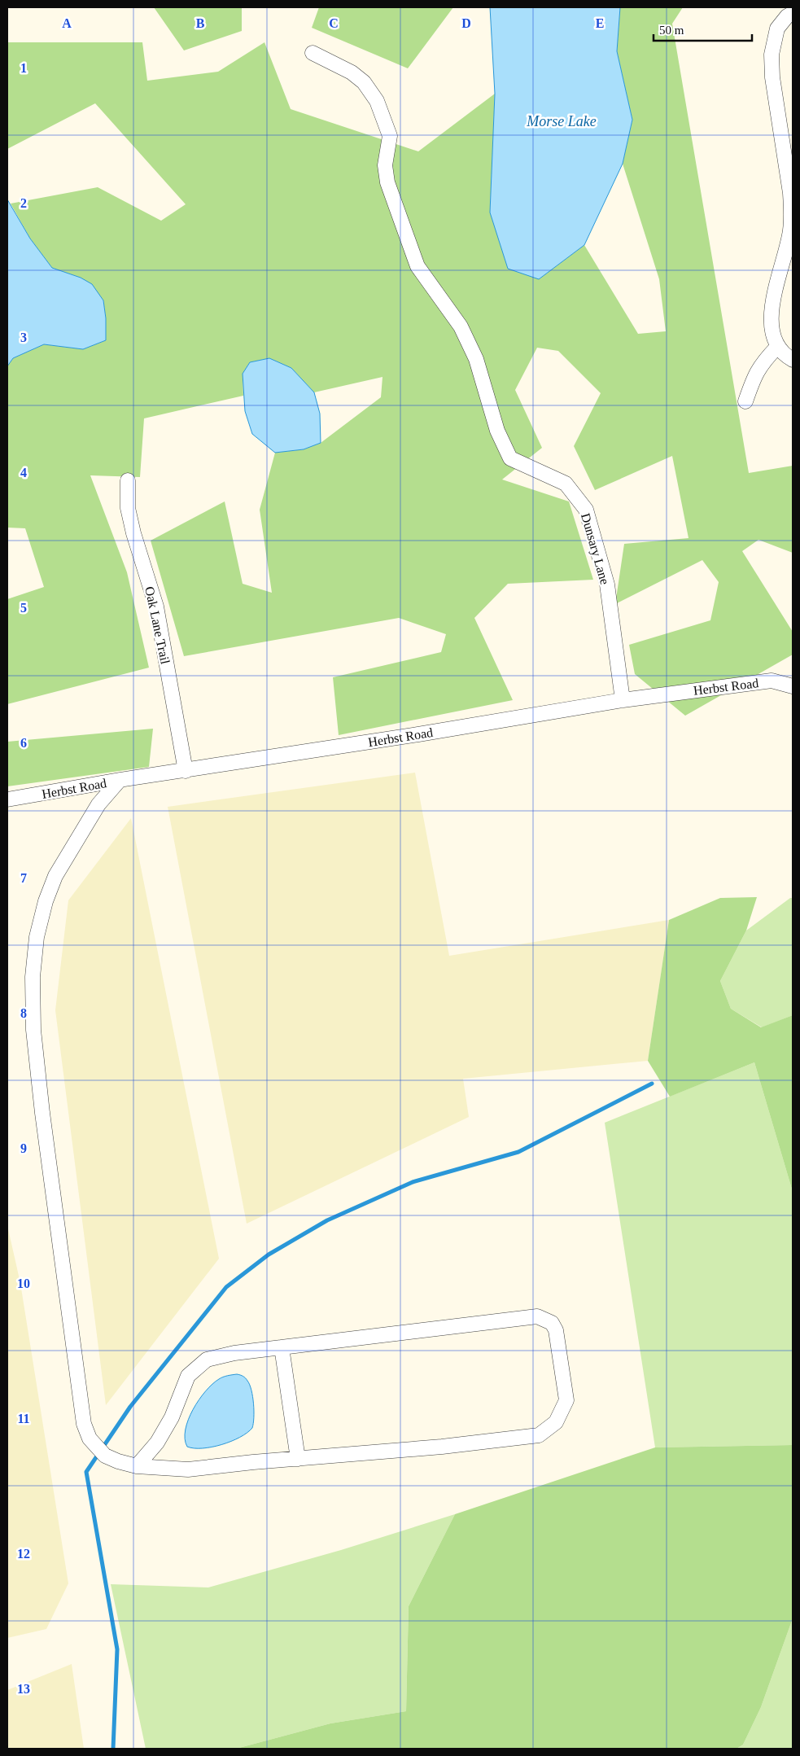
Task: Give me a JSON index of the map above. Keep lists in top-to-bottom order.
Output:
{
  "streets": {
    "street": ["Dunsary Lane", "Oak Lane Trail", "Herbst Road"]
  },
  "crossings": [
    ["Dunsary Lane", "Herbst Road"],
    ["Oak Lane Trail", "Herbst Road"]
  ],
  "water": ["Morse Lake"],
  "scale_bar": "50 m",
  "grid": {
    "columns": [
      "A",
      "B",
      "C",
      "D",
      "E"
    ],
    "rows": [
      "1",
      "2",
      "3",
      "4",
      "5",
      "6",
      "7",
      "8",
      "9",
      "10",
      "11",
      "12",
      "13"
    ]
  }
}
